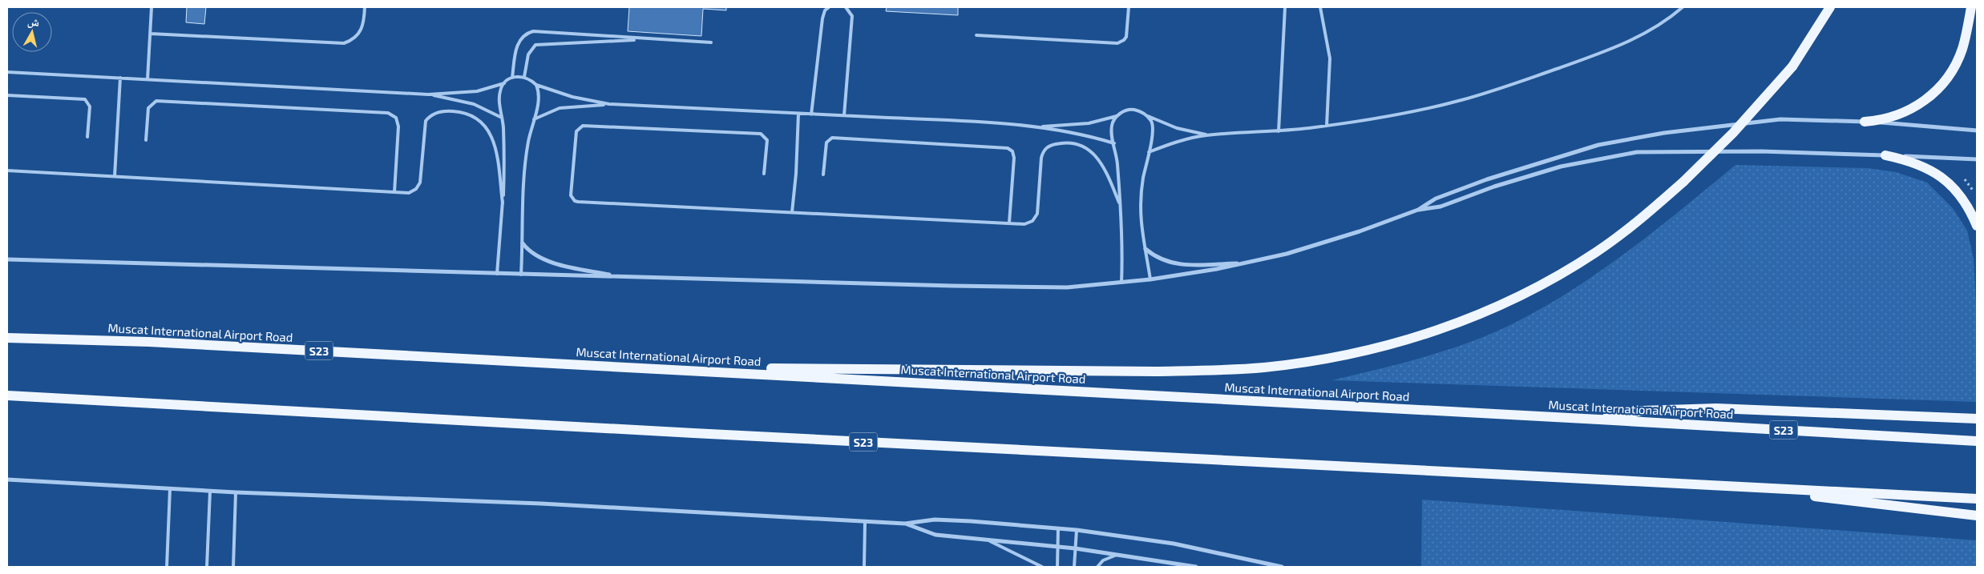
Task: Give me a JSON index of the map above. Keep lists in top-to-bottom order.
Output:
{
  "streets": {
    "main road": ["Muscat International Airport Road", "S23"]
  },
  "north": "top"
}
